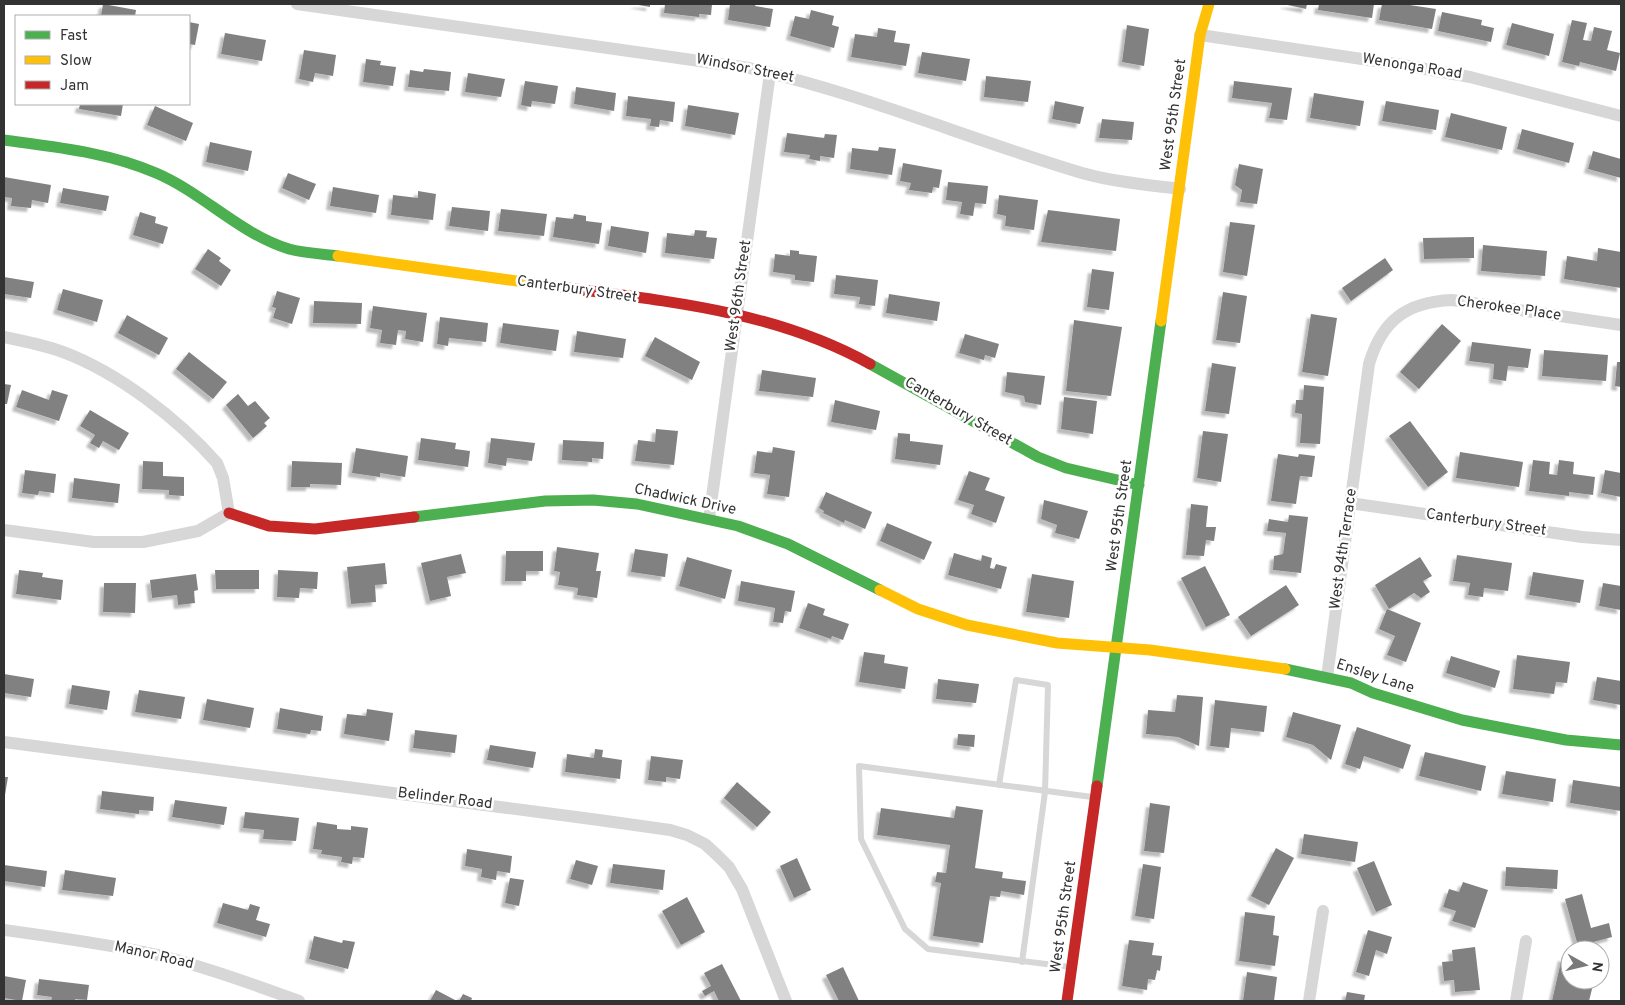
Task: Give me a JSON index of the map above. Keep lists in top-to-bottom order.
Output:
{
  "streets": {
    "street": [
      "Wenonga Road",
      "Windsor Street",
      "West 95th Street",
      "Canterbury Street",
      "West 96th Street",
      "Cherokee Place",
      "Chadwick Drive",
      "West 94th Terrace",
      "Ensley Lane",
      "Belinder Road",
      "Manor Road"
    ]
  },
  "crossings": [
    ["Wenonga Road", "West 95th Street"],
    ["Windsor Street", "West 95th Street"],
    ["Windsor Street", "West 96th Street"],
    ["West 95th Street", "Canterbury Street"],
    ["West 95th Street", "Chadwick Drive"],
    ["West 95th Street", "Ensley Lane"],
    ["Canterbury Street", "West 96th Street"],
    ["Canterbury Street", "West 94th Terrace"],
    ["West 96th Street", "Chadwick Drive"],
    ["Cherokee Place", "West 94th Terrace"],
    ["Chadwick Drive", "Ensley Lane"],
    ["West 94th Terrace", "Ensley Lane"]
  ],
  "legend": ["Fast", "Slow", "Jam"],
  "north": "right"
}
